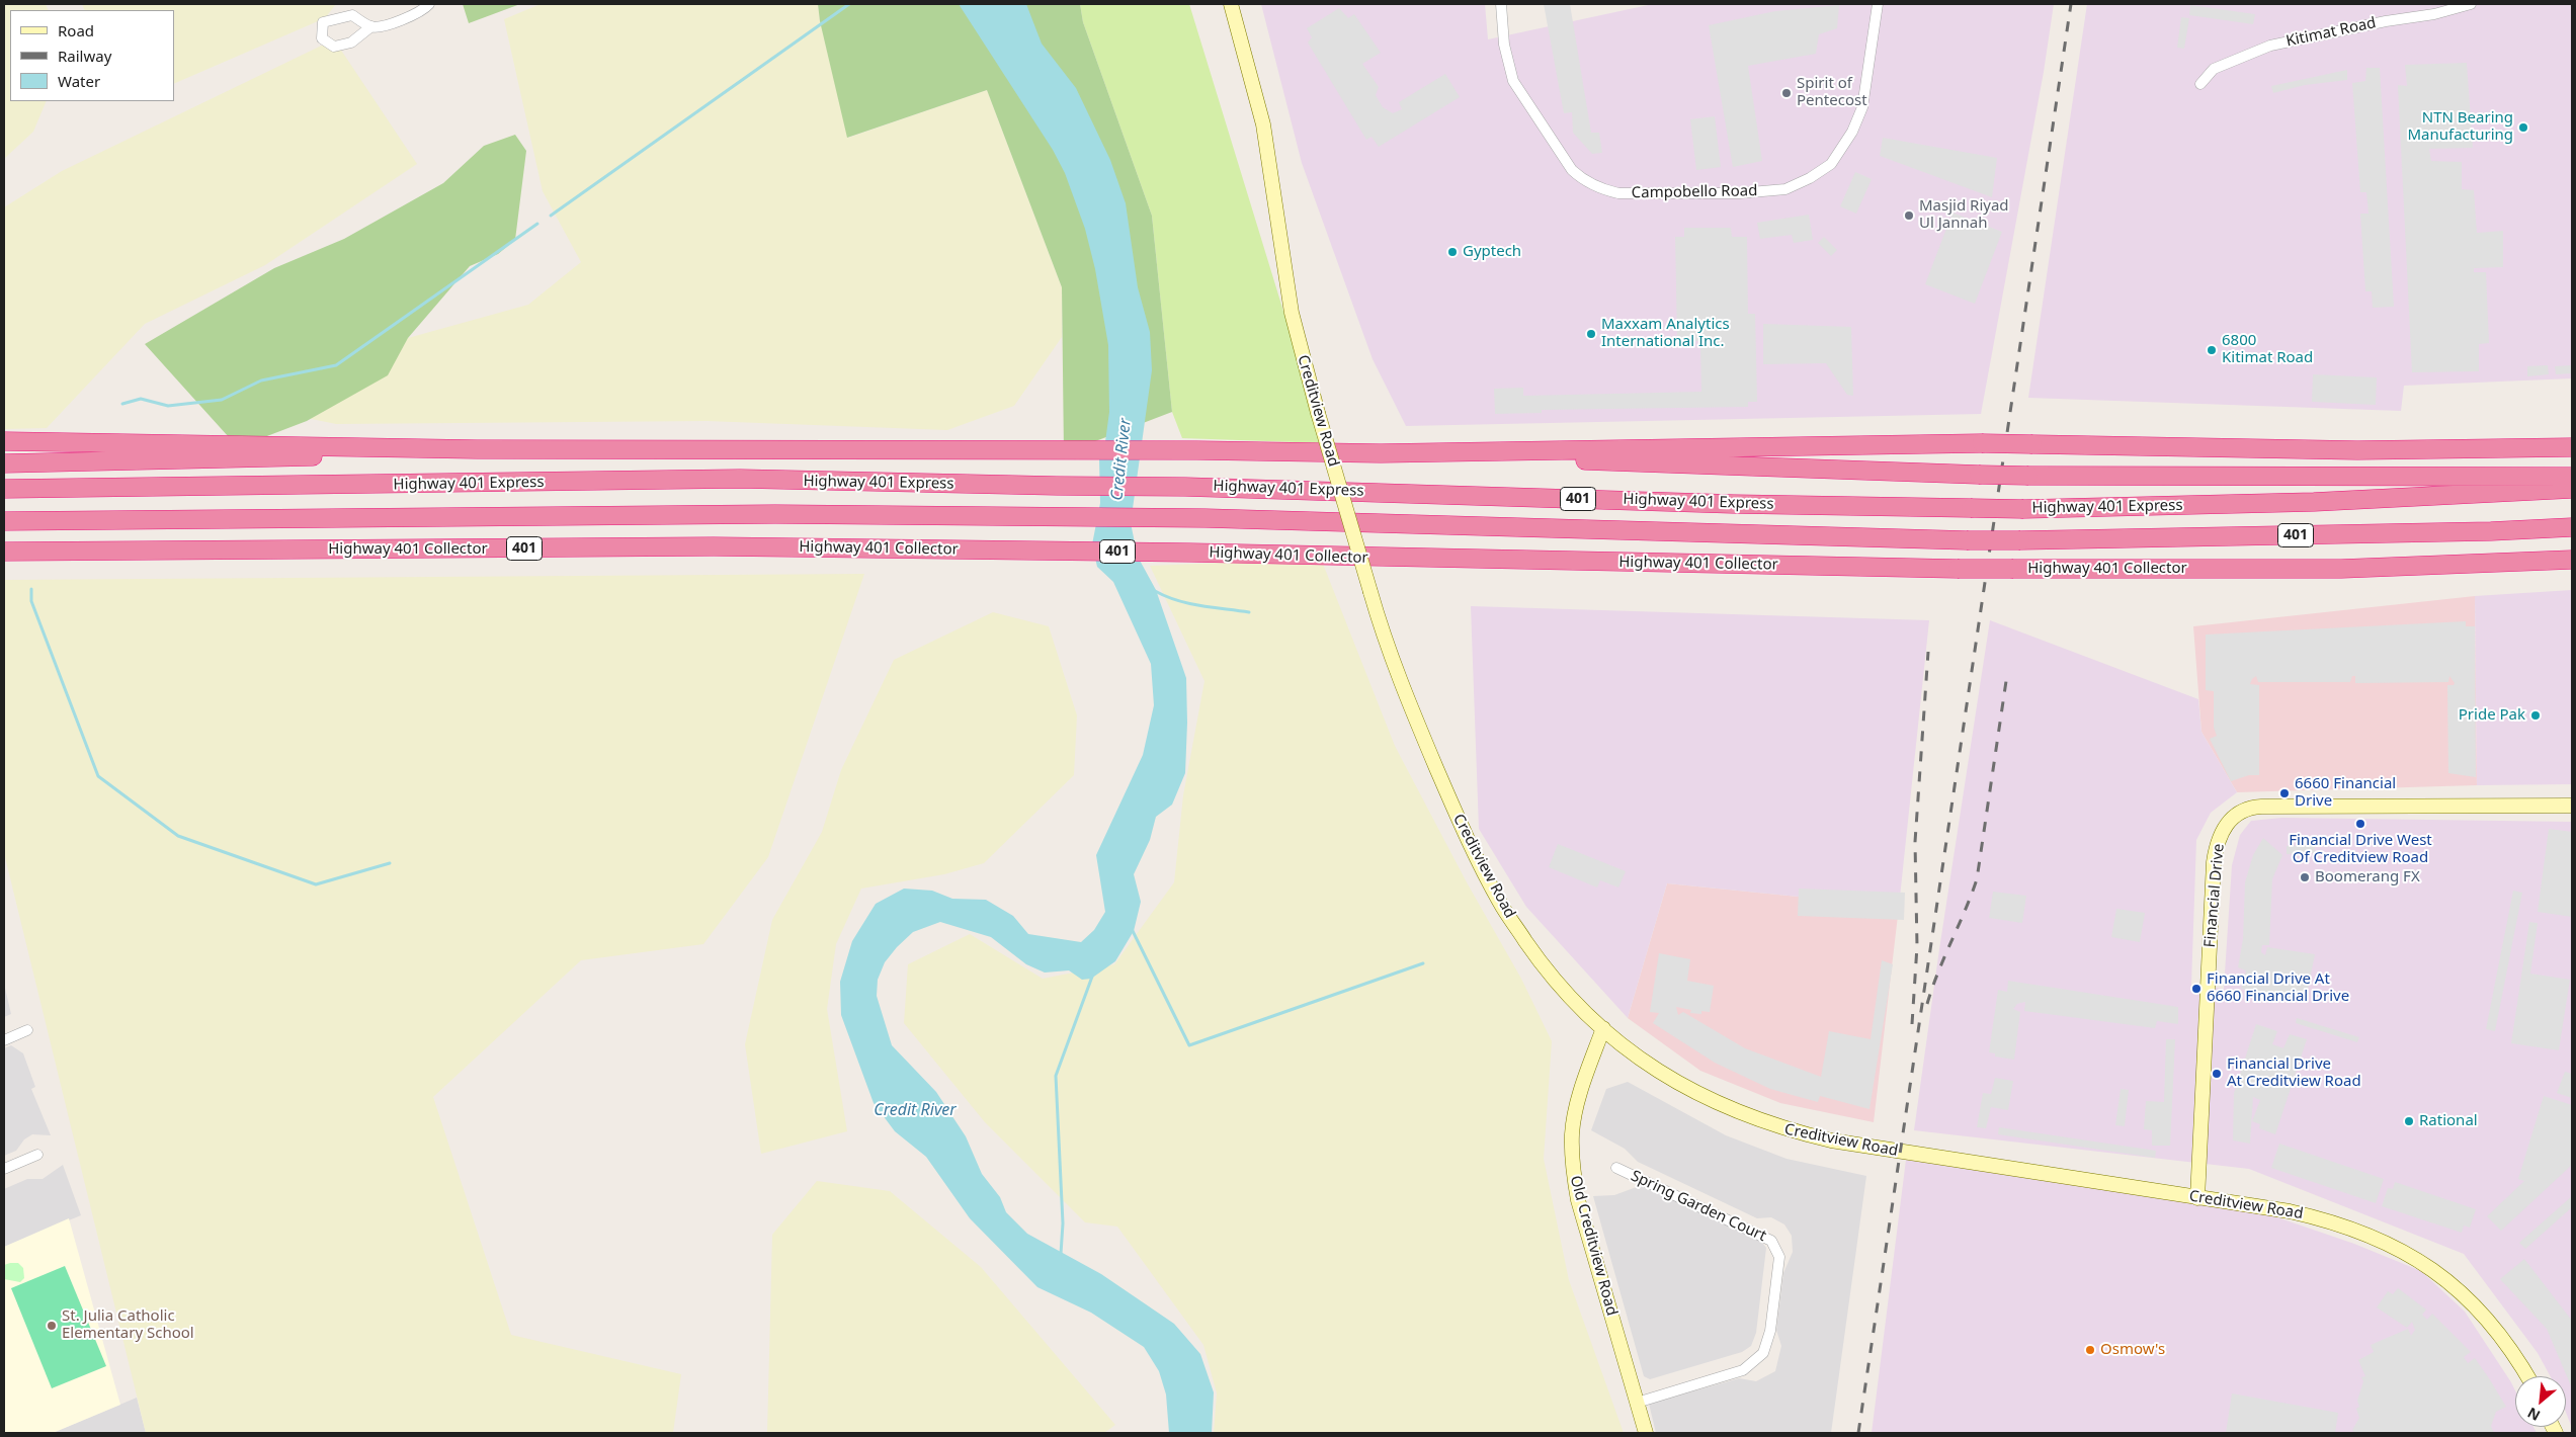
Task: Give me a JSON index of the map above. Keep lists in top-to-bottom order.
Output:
{
  "streets": {
    "highway": ["Highway 401 Express", "401", "Highway 401 Collector"],
    "main road": ["Creditview Road", "Financial Drive", "Old Creditview Road"],
    "street": ["Kitimat Road", "Campobello Road", "Spring Garden Court"]
  },
  "crossings": [
    ["Creditview Road", "Financial Drive"],
    ["Creditview Road", "Old Creditview Road"],
    ["Spring Garden Court", "Old Creditview Road"]
  ],
  "water": ["Credit River"],
  "places": [
    "Spirit of Pentecost",
    "NTN Bearing Manufacturing",
    "Masjid Riyad Ul Jannah",
    "Gyptech",
    "Maxxam Analytics International Inc.",
    "6800 Kitimat Road",
    "Pride Pak",
    "6660 Financial Drive",
    "Financial Drive West Of Creditview Road",
    "Boomerang FX",
    "Financial Drive At 6660 Financial Drive",
    "Financial Drive At Creditview Road",
    "Rational",
    "St. Julia Catholic Elementary School",
    "Osmow's"
  ],
  "legend": ["Road", "Railway", "Water"],
  "north": "bottom left"
}
